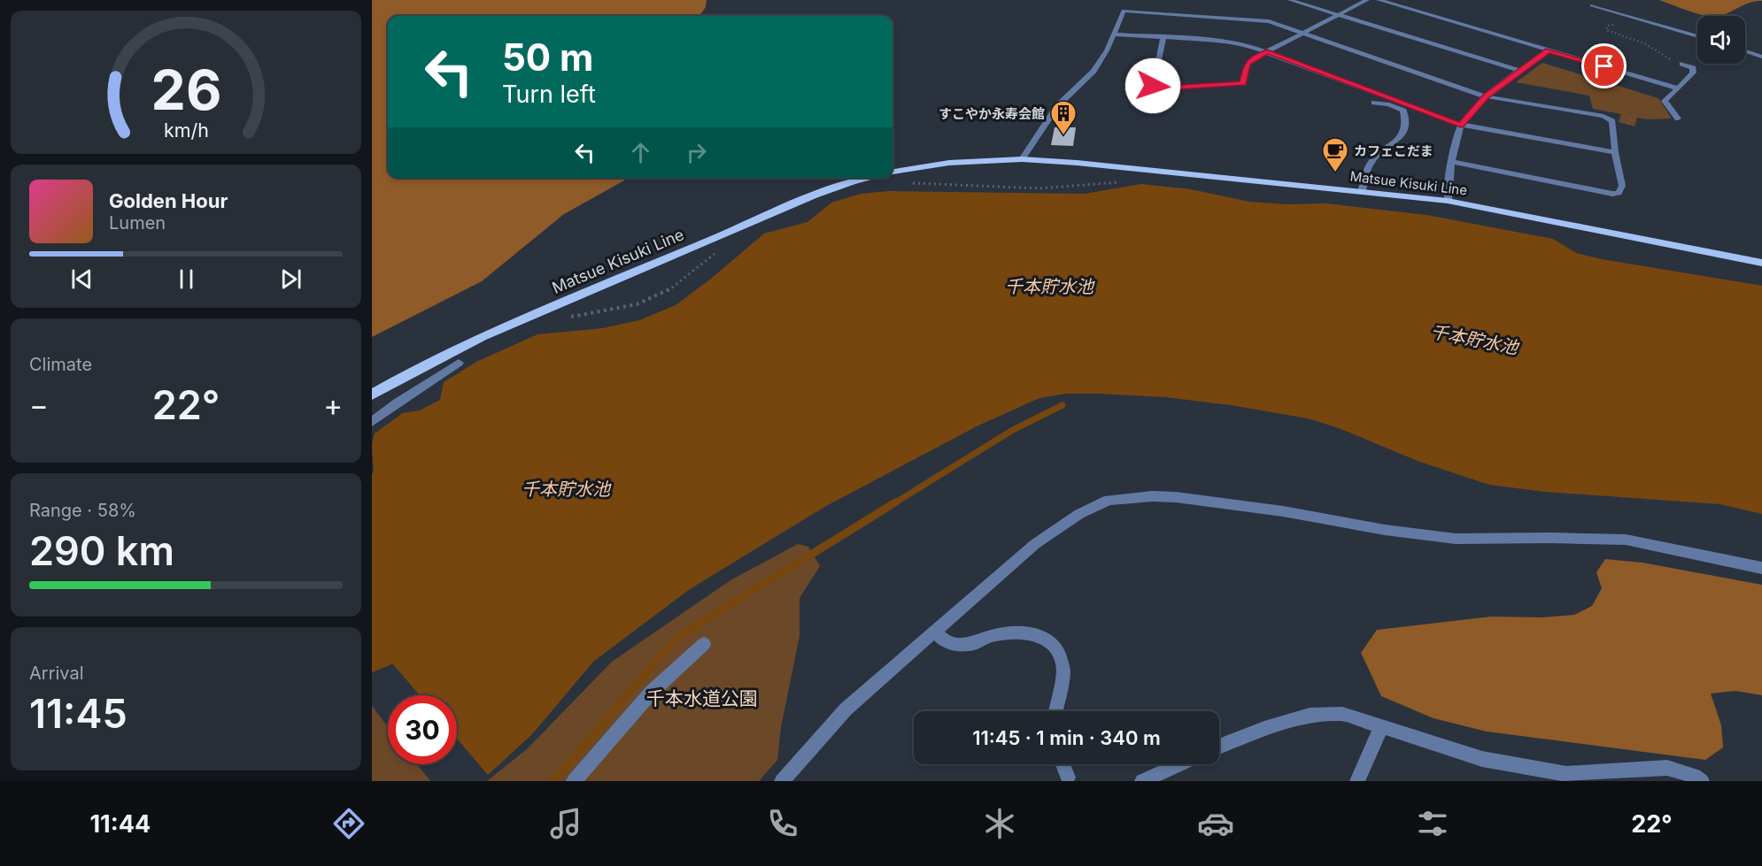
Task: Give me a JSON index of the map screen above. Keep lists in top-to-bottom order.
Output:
{
  "streets": {
    "main road": ["Matsue Kisuki Line"]
  },
  "water": ["千本貯水池"],
  "parks": ["千本水道公園"],
  "places": {
    "building": ["すこやか永寿会館"],
    "cafe": ["カフェこだま"]
  },
  "page": {
    "turn": ["50 m", "Turn left"],
    "song": ["Golden Hour", "Lumen"],
    "tile": [
      "Climate",
      ["Range · 58%", "290 km"],
      ["Arrival", "11:45"]
    ],
    "heat": ["−", "22°", "+"],
    "limit": "30",
    "trip": "11:45 · 1 min · 340 m",
    "tabs": ["11:44", "22°"],
    "gauge": ["26", "km/h"]
  }
}
